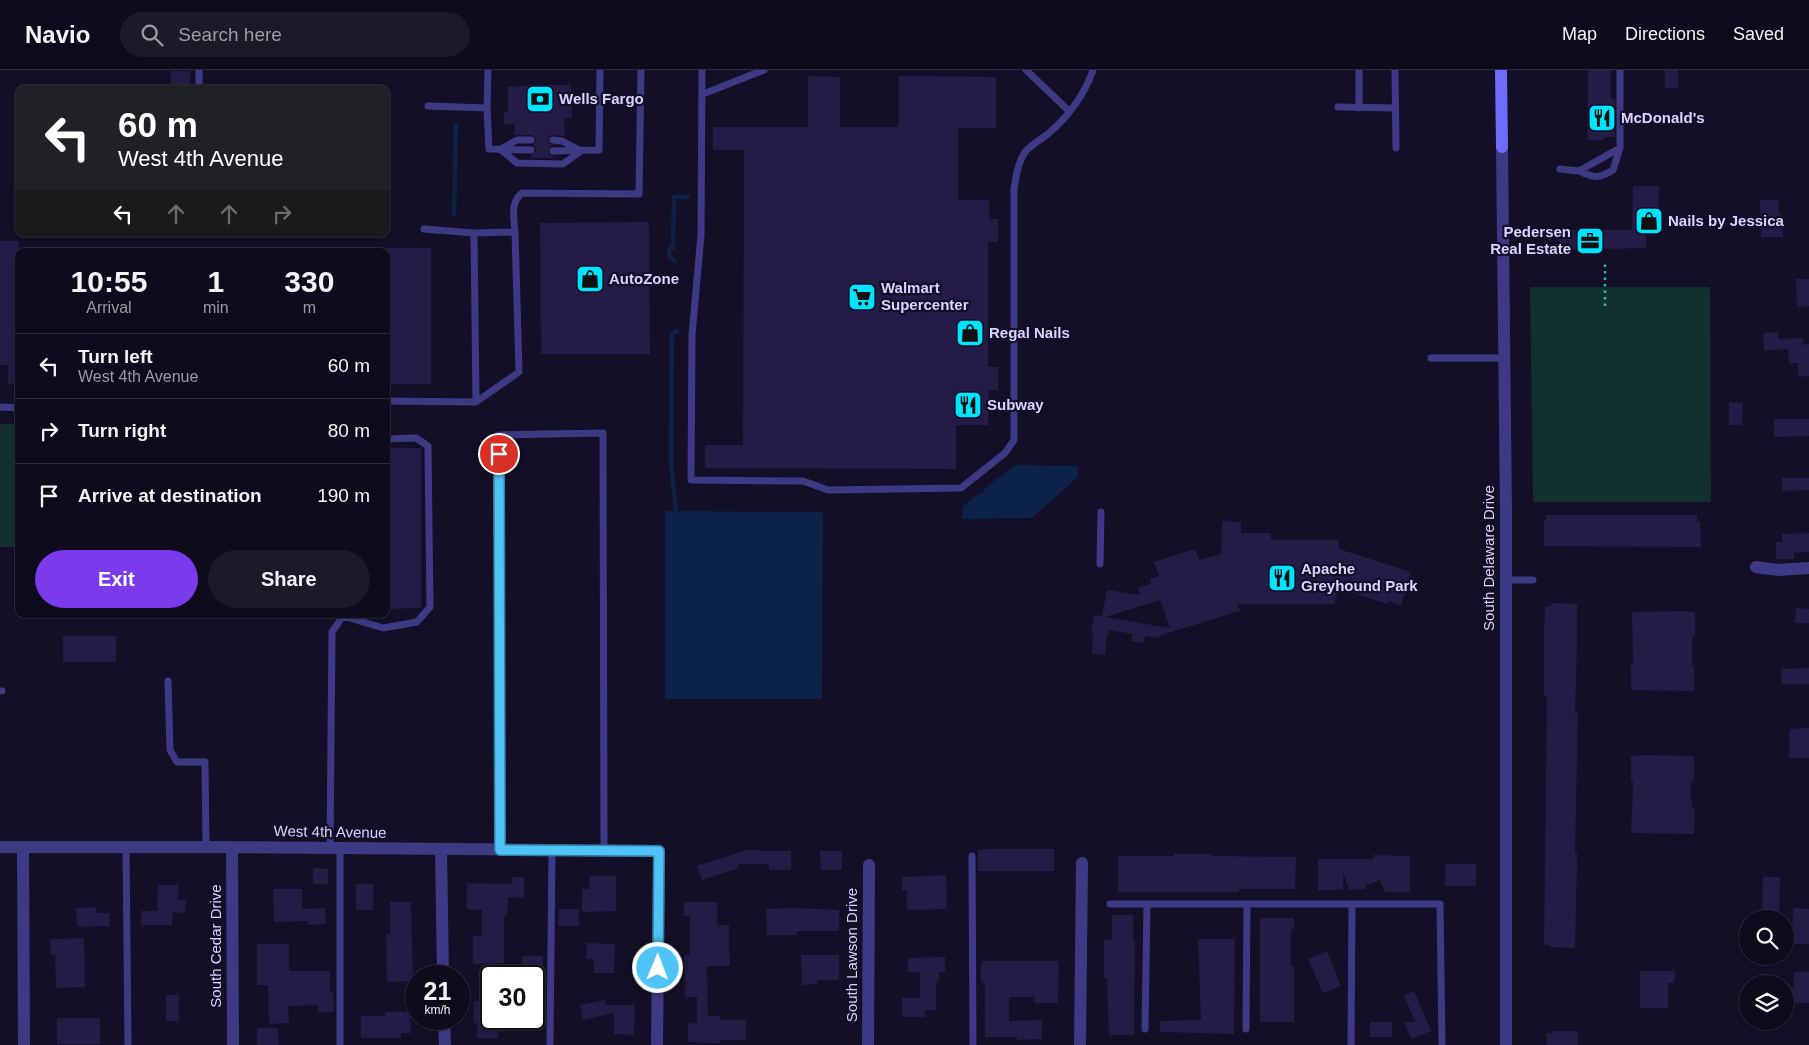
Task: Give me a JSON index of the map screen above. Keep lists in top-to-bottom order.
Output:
{
  "streets": {
    "street": [
      "South Delaware Drive",
      "West 4th Avenue",
      "South Cedar Drive",
      "South Lawson Drive"
    ]
  },
  "crossings": [
    ["West 4th Avenue", "South Cedar Drive"]
  ],
  "places": {
    "bank": ["Wells Fargo"],
    "restaurant": ["McDonald's", "Subway", "Apache Greyhound Park"],
    "shop": ["Nails by Jessica", "AutoZone", "Regal Nails"],
    "office": ["Pedersen Real Estate"],
    "supermarket": ["Walmart Supercenter"]
  },
  "page": {
    "header": "Navio",
    "search": "Search here",
    "nav": ["Map", "Directions", "Saved"],
    "turn": ["60 m", "West 4th Avenue"],
    "eta": [
      "10:55",
      "Arrival",
      "1",
      "min",
      "330",
      "m"
    ],
    "list": [
      {
        "name": "Turn left",
        "note": "West 4th Avenue",
        "value": "60 m"
      },
      {
        "name": "Turn right",
        "value": "80 m"
      },
      {
        "name": "Arrive at destination",
        "value": "190 m"
      }
    ],
    "buttons": ["Exit", "Share"],
    "speed": "21 km/h",
    "limit": "30"
  }
}
